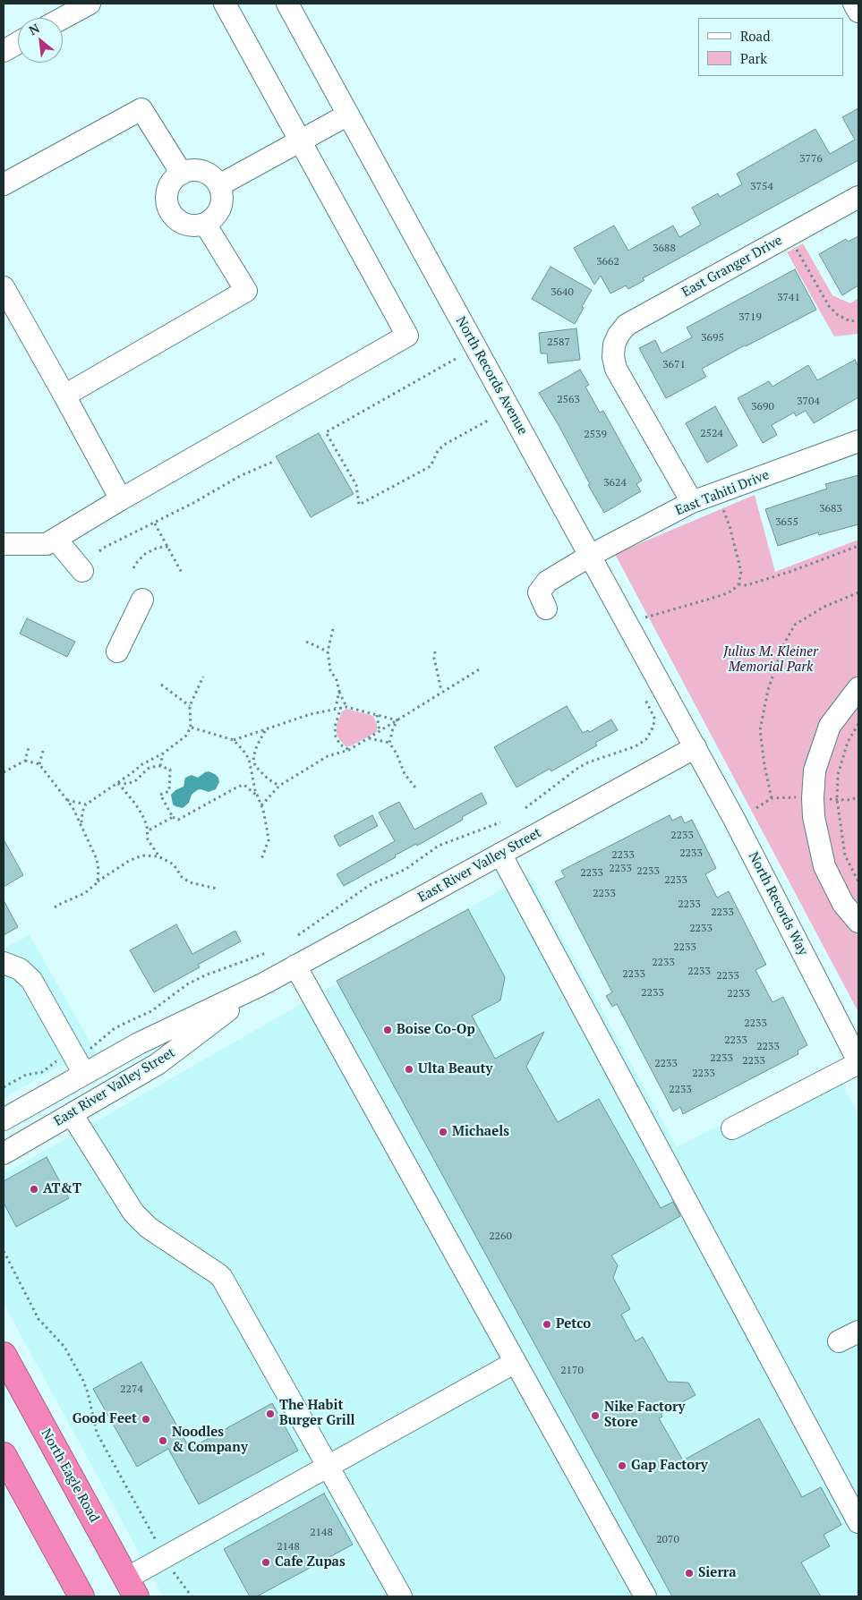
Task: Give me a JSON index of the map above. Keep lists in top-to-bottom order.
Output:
{
  "streets": {
    "highway": ["North Eagle Road"],
    "street": [
      "East Granger Drive",
      "North Records Avenue",
      "East Tahiti Drive",
      "East River Valley Street",
      "North Records Way"
    ]
  },
  "crossings": [
    ["East Granger Drive", "East Tahiti Drive"],
    ["North Records Avenue", "East Tahiti Drive"],
    ["North Records Avenue", "East River Valley Street"],
    ["North Records Avenue", "North Records Way"],
    ["East River Valley Street", "North Records Way"]
  ],
  "parks": ["Julius M. Kleiner Memorial Park"],
  "places": [
    "Boise Co-Op",
    "Ulta Beauty",
    "Michaels",
    "AT&T",
    "Petco",
    "The Habit Burger Grill",
    "Nike Factory Store",
    "Good Feet",
    "Noodles & Company",
    "Gap Factory",
    "Cafe Zupas",
    "Sierra"
  ],
  "house_numbers": [
    "3776",
    "3754",
    "3688",
    "3662",
    "3640",
    "3741",
    "3719",
    "3695",
    "2587",
    "3671",
    "2563",
    "3704",
    "3690",
    "2524",
    "2539",
    "3624",
    "3683",
    "3655",
    "2233",
    "2233",
    "2233",
    "2233",
    "2233",
    "2233",
    "2233",
    "2233",
    "2233",
    "2233",
    "2233",
    "2233",
    "2233",
    "2233",
    "2233",
    "2233",
    "2233",
    "2233",
    "2233",
    "2233",
    "2233",
    "2233",
    "2233",
    "2233",
    "2233",
    "2233",
    "2260",
    "2170",
    "2274",
    "2148",
    "2070",
    "2148"
  ],
  "legend": ["Road", "Park"],
  "north": "top left"
}
